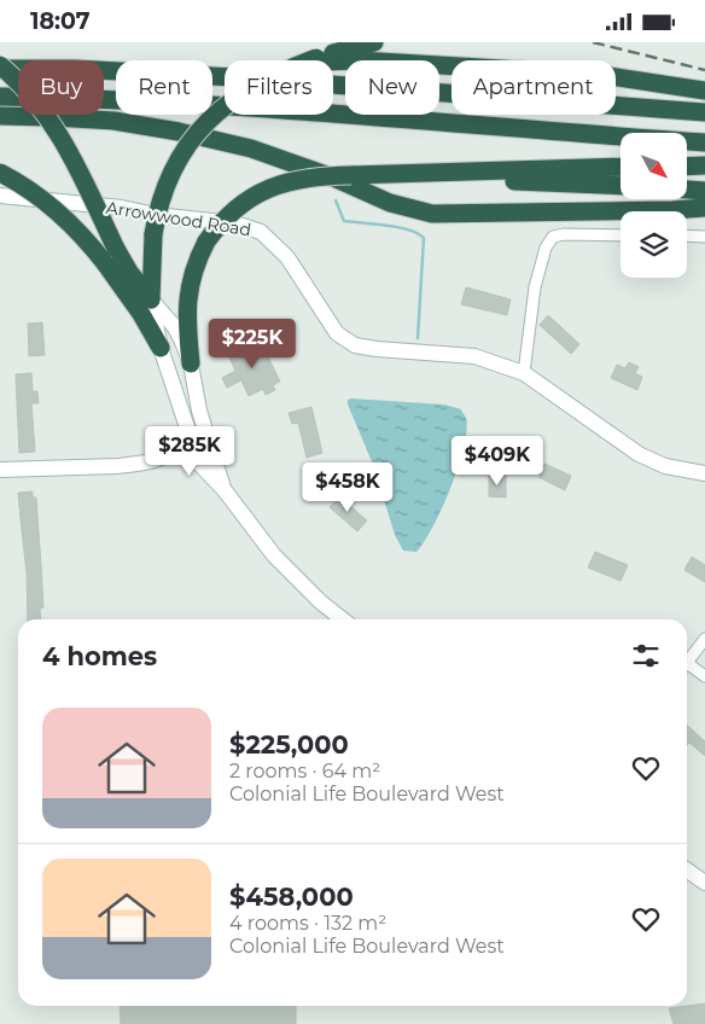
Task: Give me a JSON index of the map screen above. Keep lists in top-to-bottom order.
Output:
{
  "streets": {
    "street": ["Arrowwood Road"]
  },
  "north": "bottom right",
  "page": {
    "status": "18:07",
    "chip": [
      "Buy",
      "Rent",
      "Filters",
      "New",
      "Apartment"
    ],
    "price": [
      "$225K",
      "$285K",
      "$409K",
      "$458K"
    ],
    "heading": "4 homes",
    "list": [
      {
        "name": "$225,000",
        "note": "2 rooms · 64 m² · Colonial Life Boulevard West"
      },
      {
        "name": "$458,000",
        "note": "4 rooms · 132 m² · Colonial Life Boulevard West"
      }
    ]
  }
}
